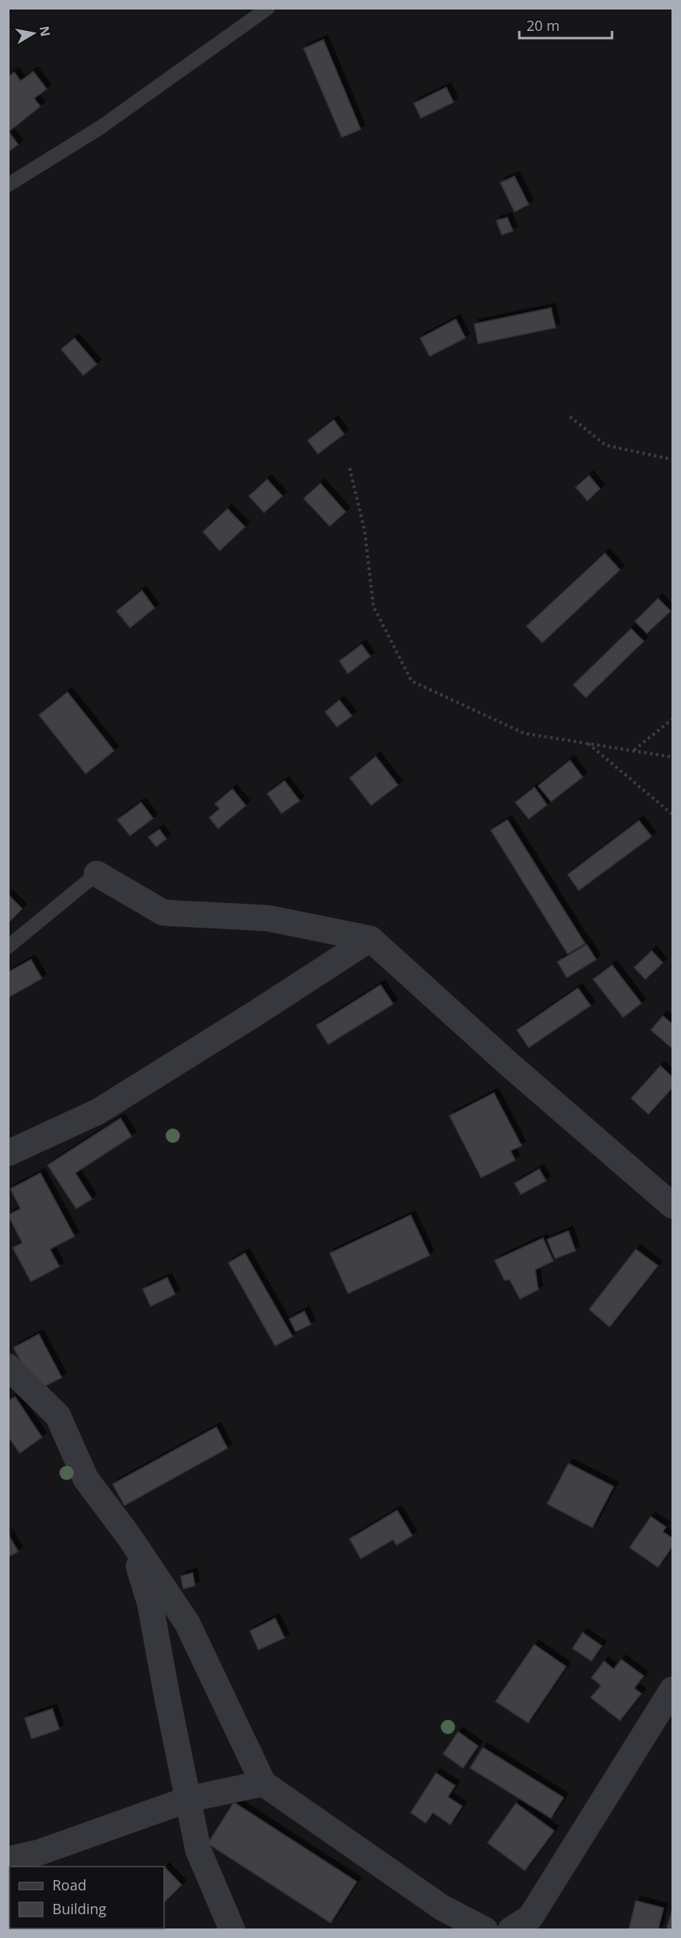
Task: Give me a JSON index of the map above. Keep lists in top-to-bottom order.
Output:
{
  "legend": ["Road", "Building"],
  "scale_bar": "20 m",
  "north": "right"
}
